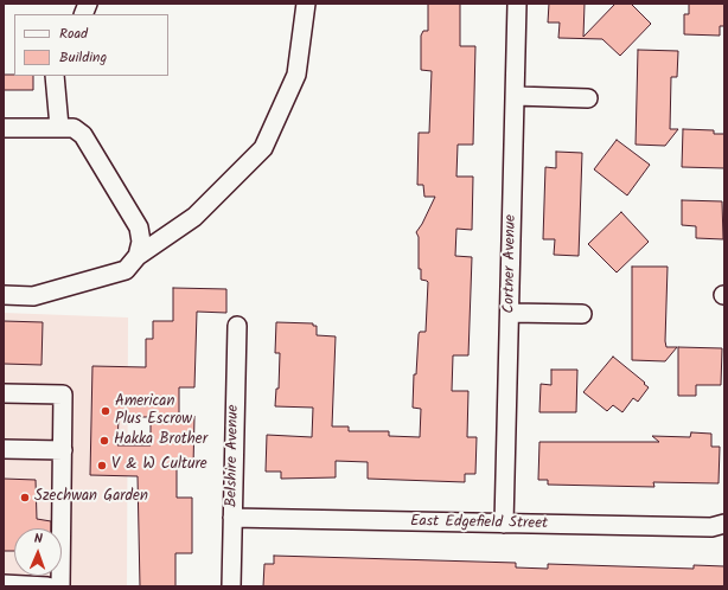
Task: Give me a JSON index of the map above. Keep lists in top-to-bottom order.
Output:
{
  "streets": {
    "street": ["Cortner Avenue", "Belshire Avenue", "East Edgefield Street"]
  },
  "crossings": [
    ["Cortner Avenue", "East Edgefield Street"],
    ["Belshire Avenue", "East Edgefield Street"]
  ],
  "places": [
    "American Plus Escrow",
    "Hakka Brother",
    "V & W Culture",
    "Szechwan Garden"
  ],
  "legend": ["Road", "Building"],
  "north": "top"
}
